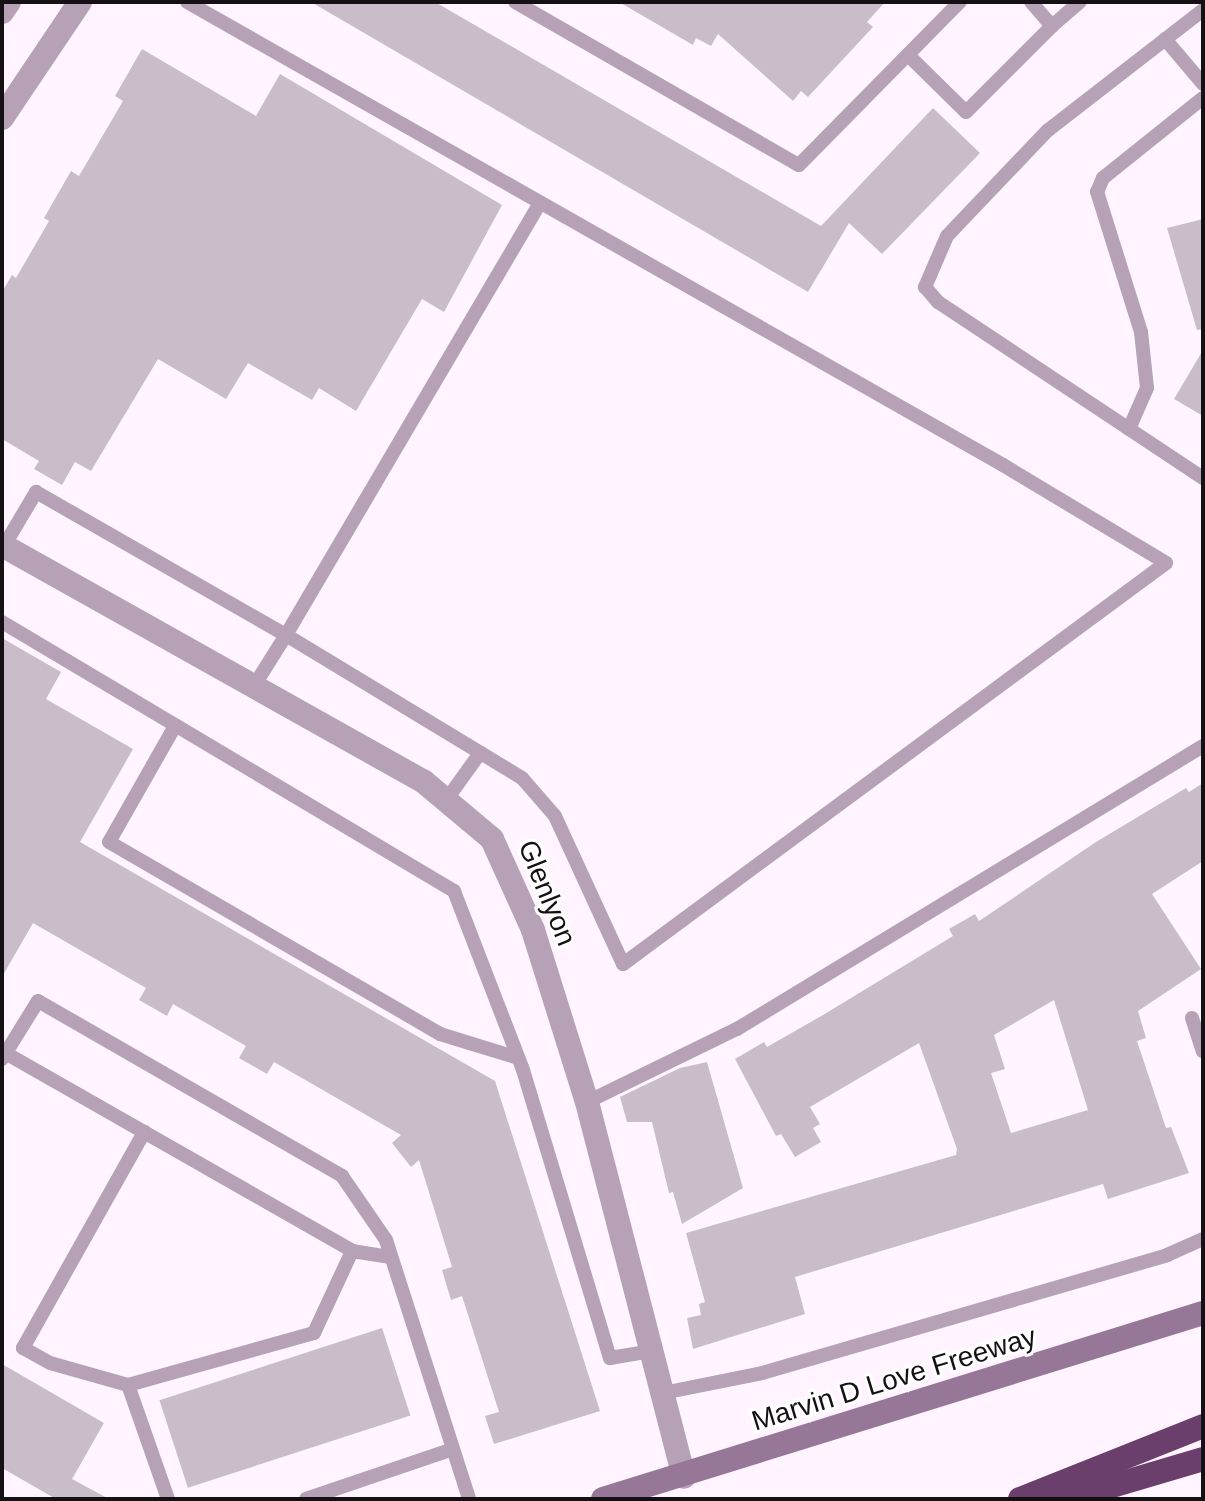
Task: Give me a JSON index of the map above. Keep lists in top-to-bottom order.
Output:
{
  "streets": {
    "main road": ["Marvin D Love Freeway"],
    "street": ["Glenlyon"]
  },
  "crossings": [
    ["Glenlyon", "Marvin D Love Freeway"]
  ]
}
